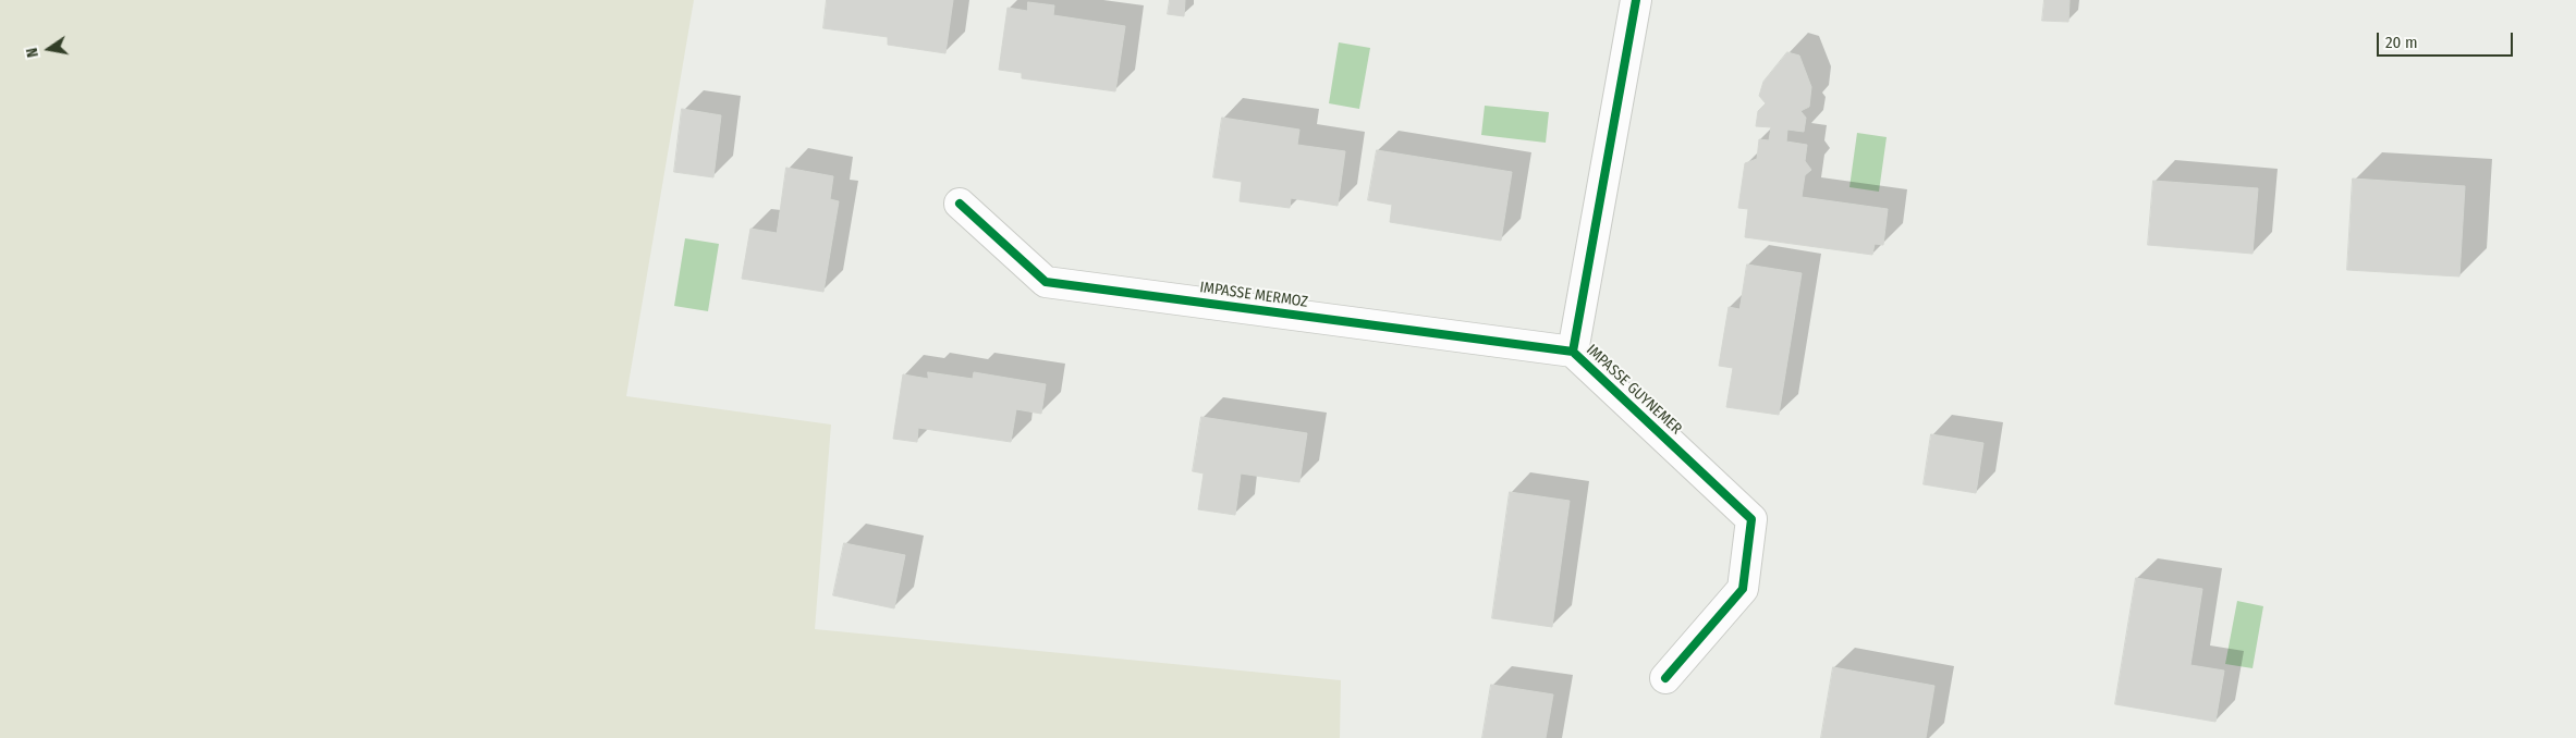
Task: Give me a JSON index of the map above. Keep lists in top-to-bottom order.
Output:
{
  "streets": {
    "street": ["IMPASSE MERMOZ", "IMPASSE GUYNEMER"]
  },
  "crossings": [
    ["IMPASSE MERMOZ", "IMPASSE GUYNEMER"]
  ],
  "scale_bar": "20 m",
  "north": "left"
}
